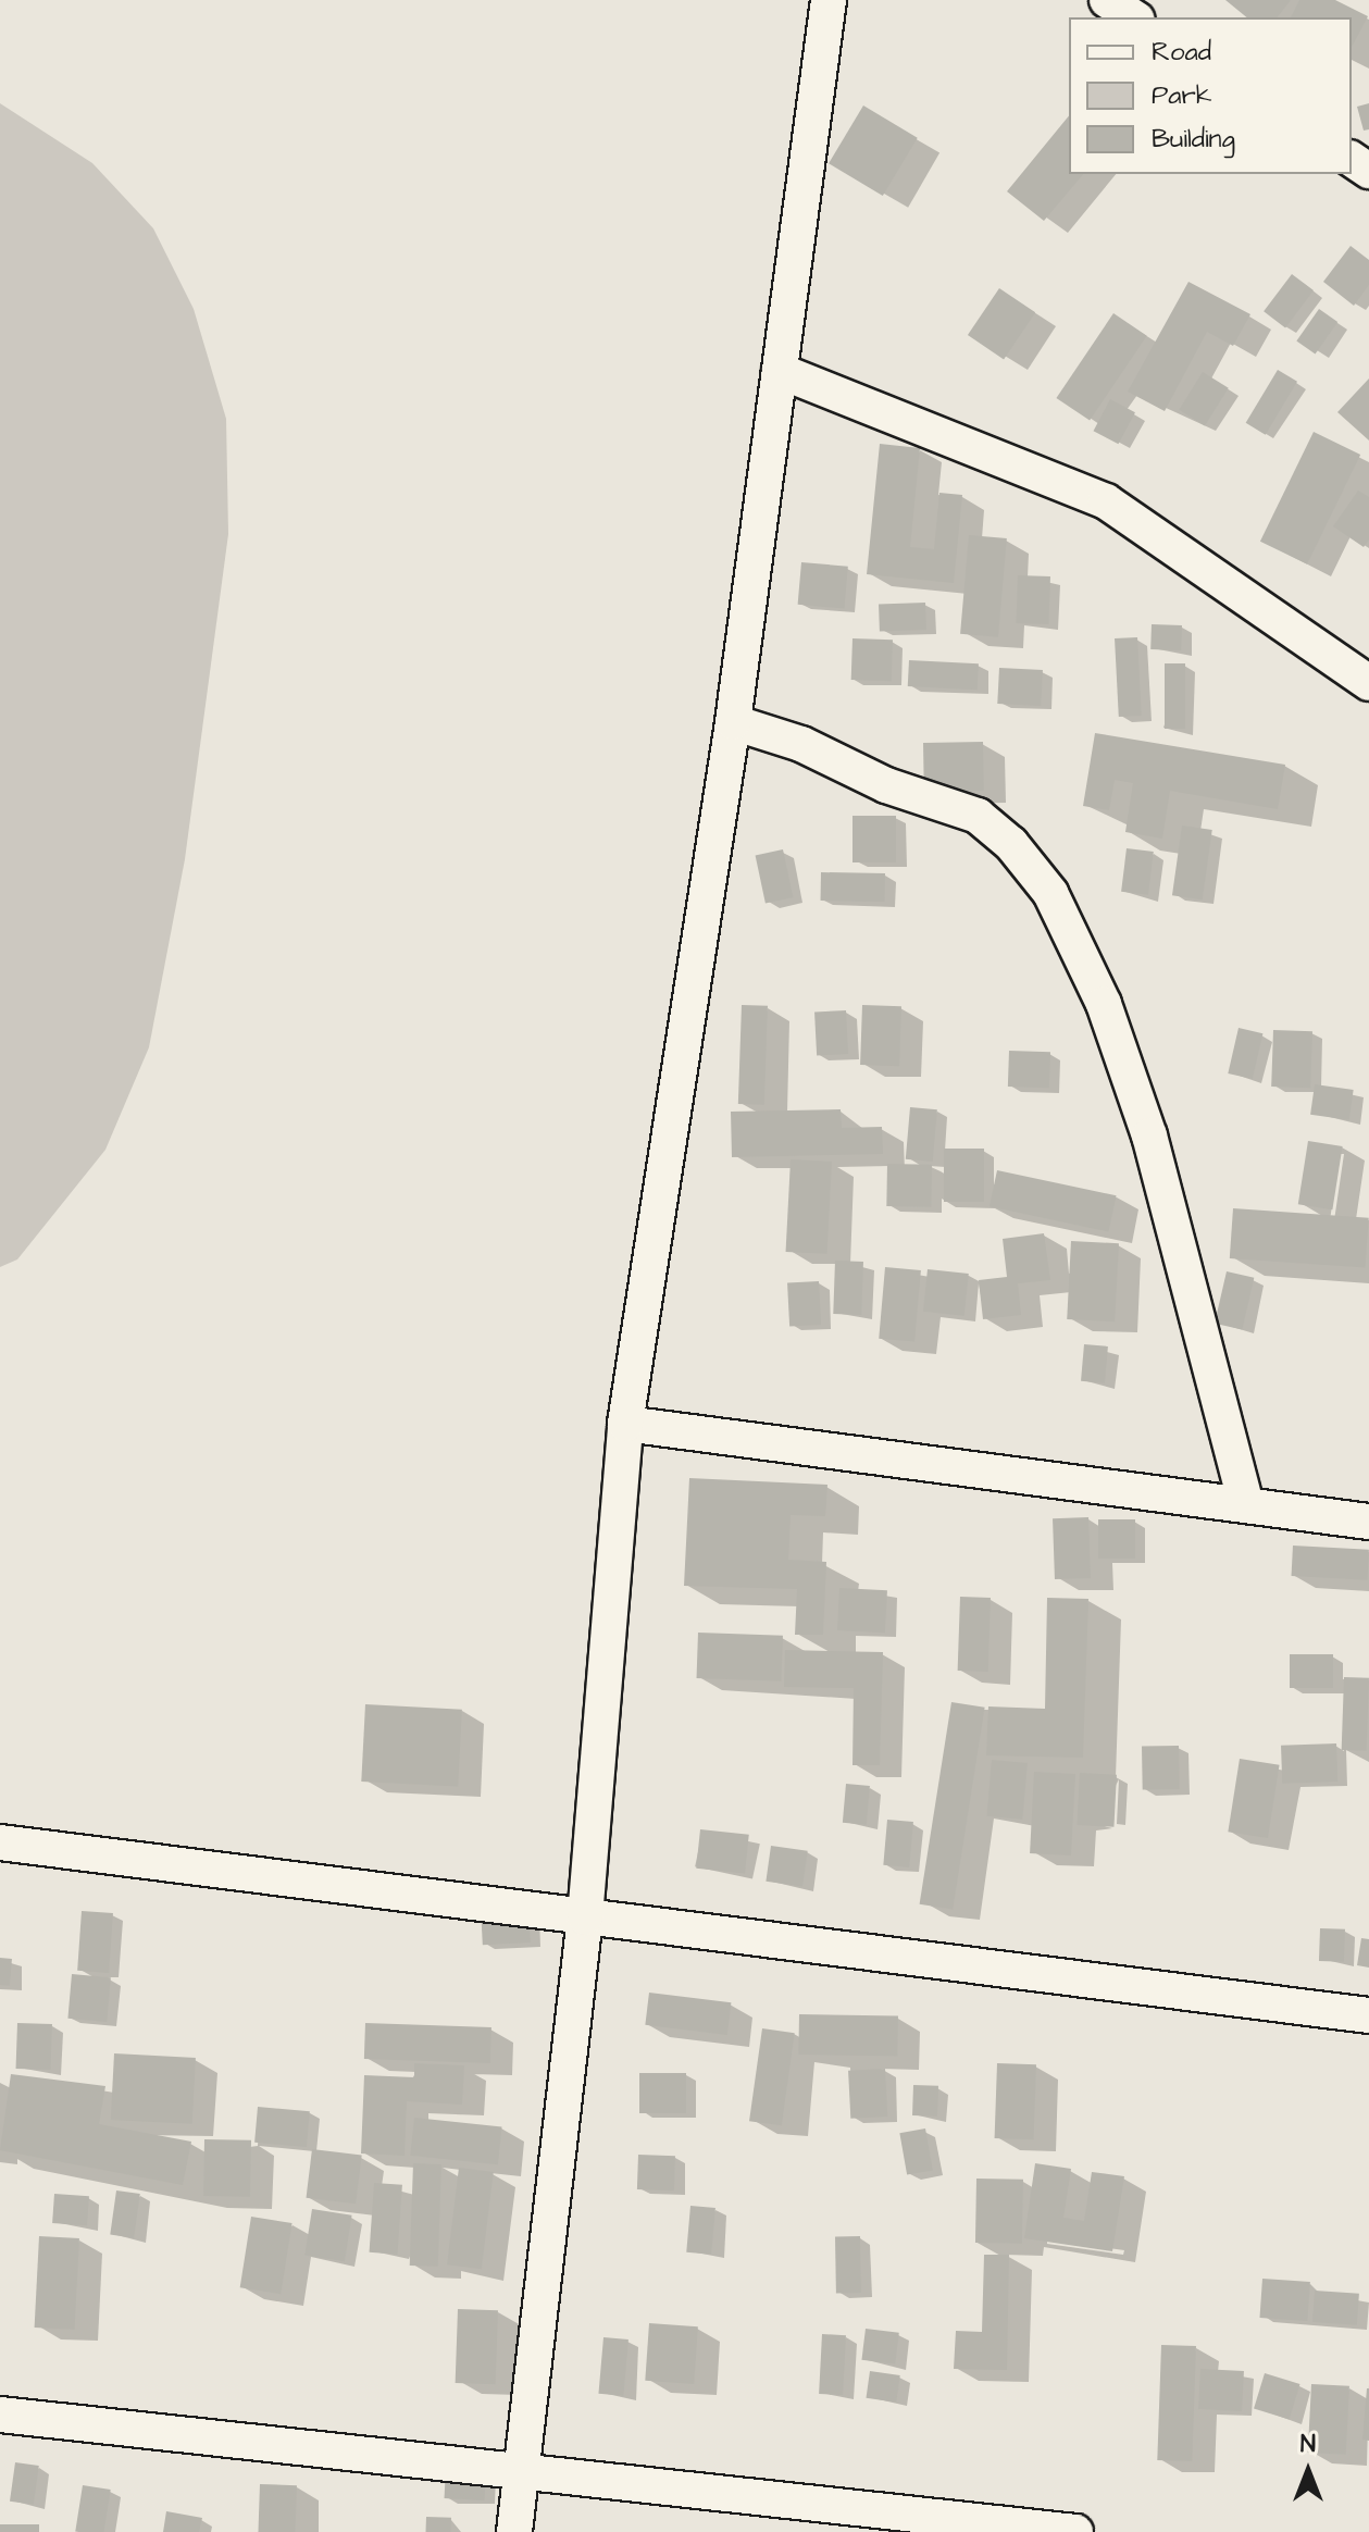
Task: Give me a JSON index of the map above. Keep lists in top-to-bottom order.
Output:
{
  "legend": ["Road", "Park", "Building"],
  "north": "top"
}
